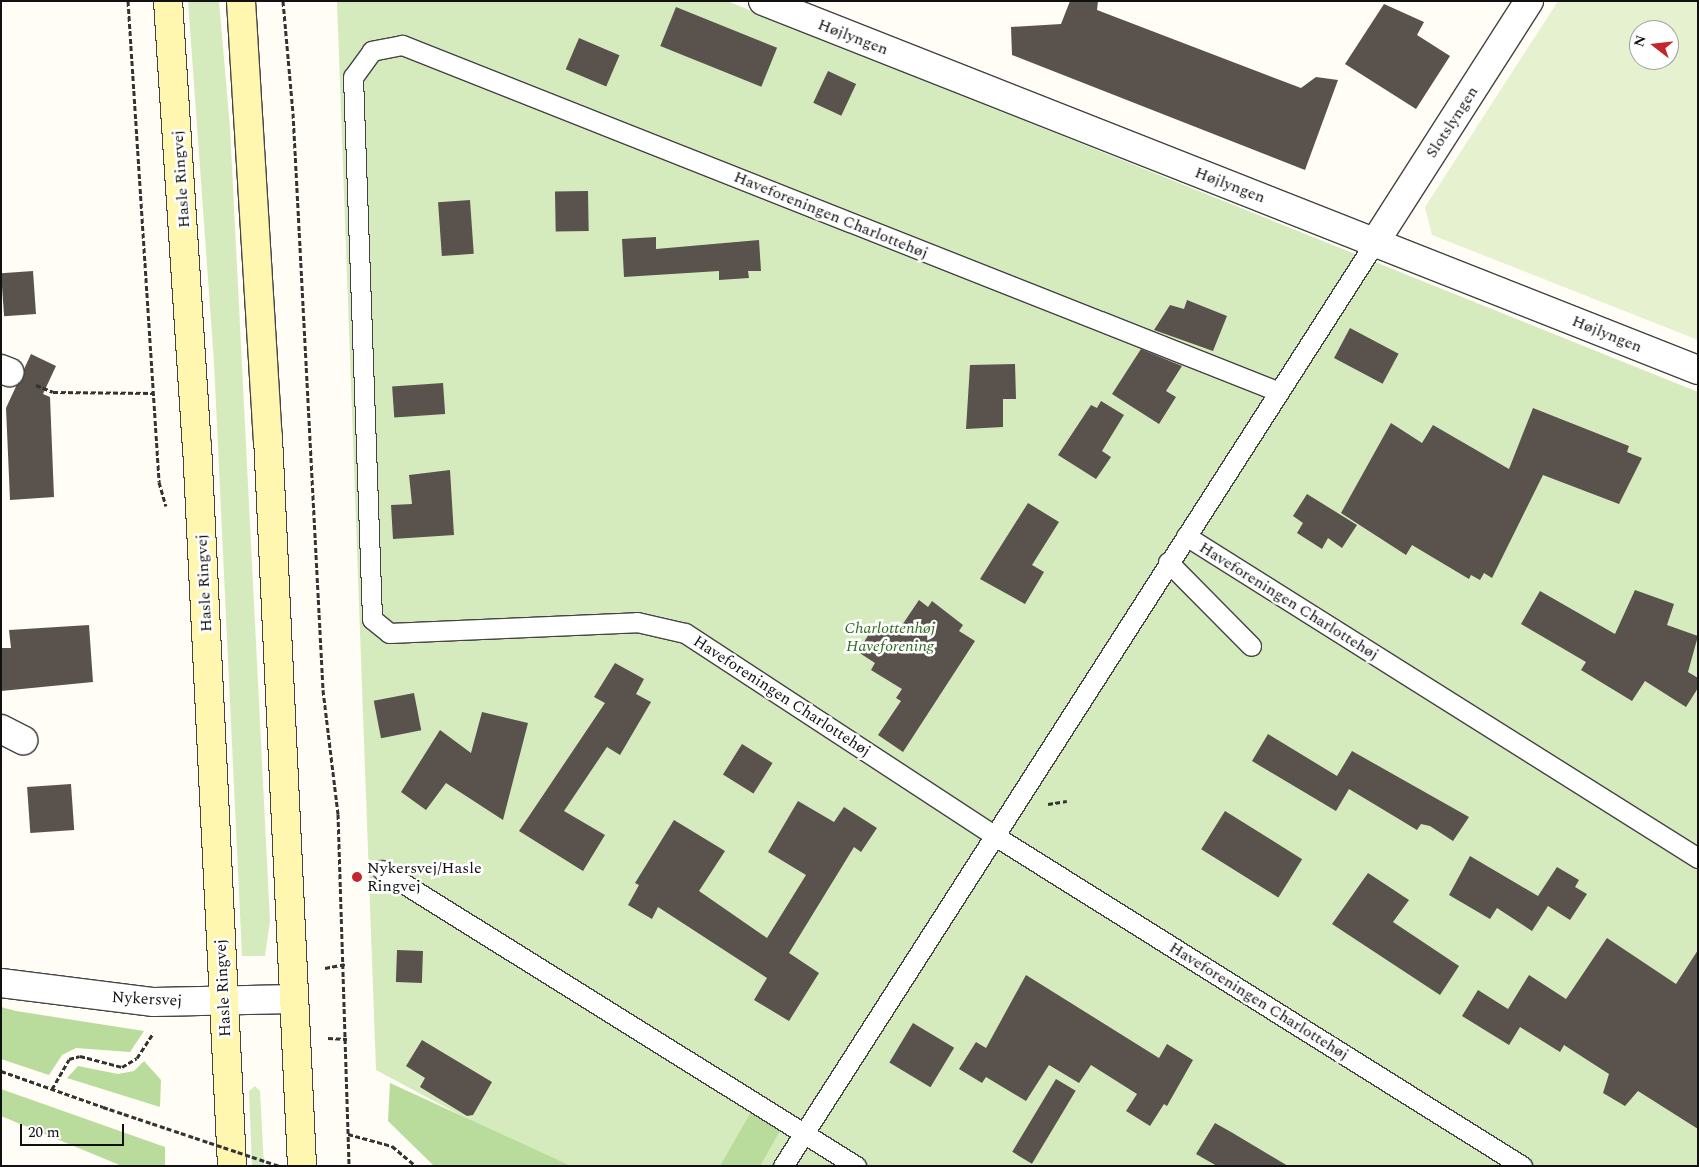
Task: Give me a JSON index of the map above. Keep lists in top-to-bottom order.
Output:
{
  "streets": {
    "main road": ["Hasle Ringvej"],
    "street": ["Højlyngen", "Slotslyngen", "Nykersvej"],
    "lane": ["Haveforeningen Charlottehøj"]
  },
  "crossings": [
    ["Højlyngen", "Slotslyngen"],
    ["Højlyngen", "Haveforeningen Charlottehøj"],
    ["Slotslyngen", "Haveforeningen Charlottehøj"],
    ["Hasle Ringvej", "Nykersvej"]
  ],
  "parks": ["Charlottenhøj Haveforening"],
  "places": ["Nykersvej/Hasle Ringvej"],
  "scale_bar": "20 m",
  "north": "left"
}
